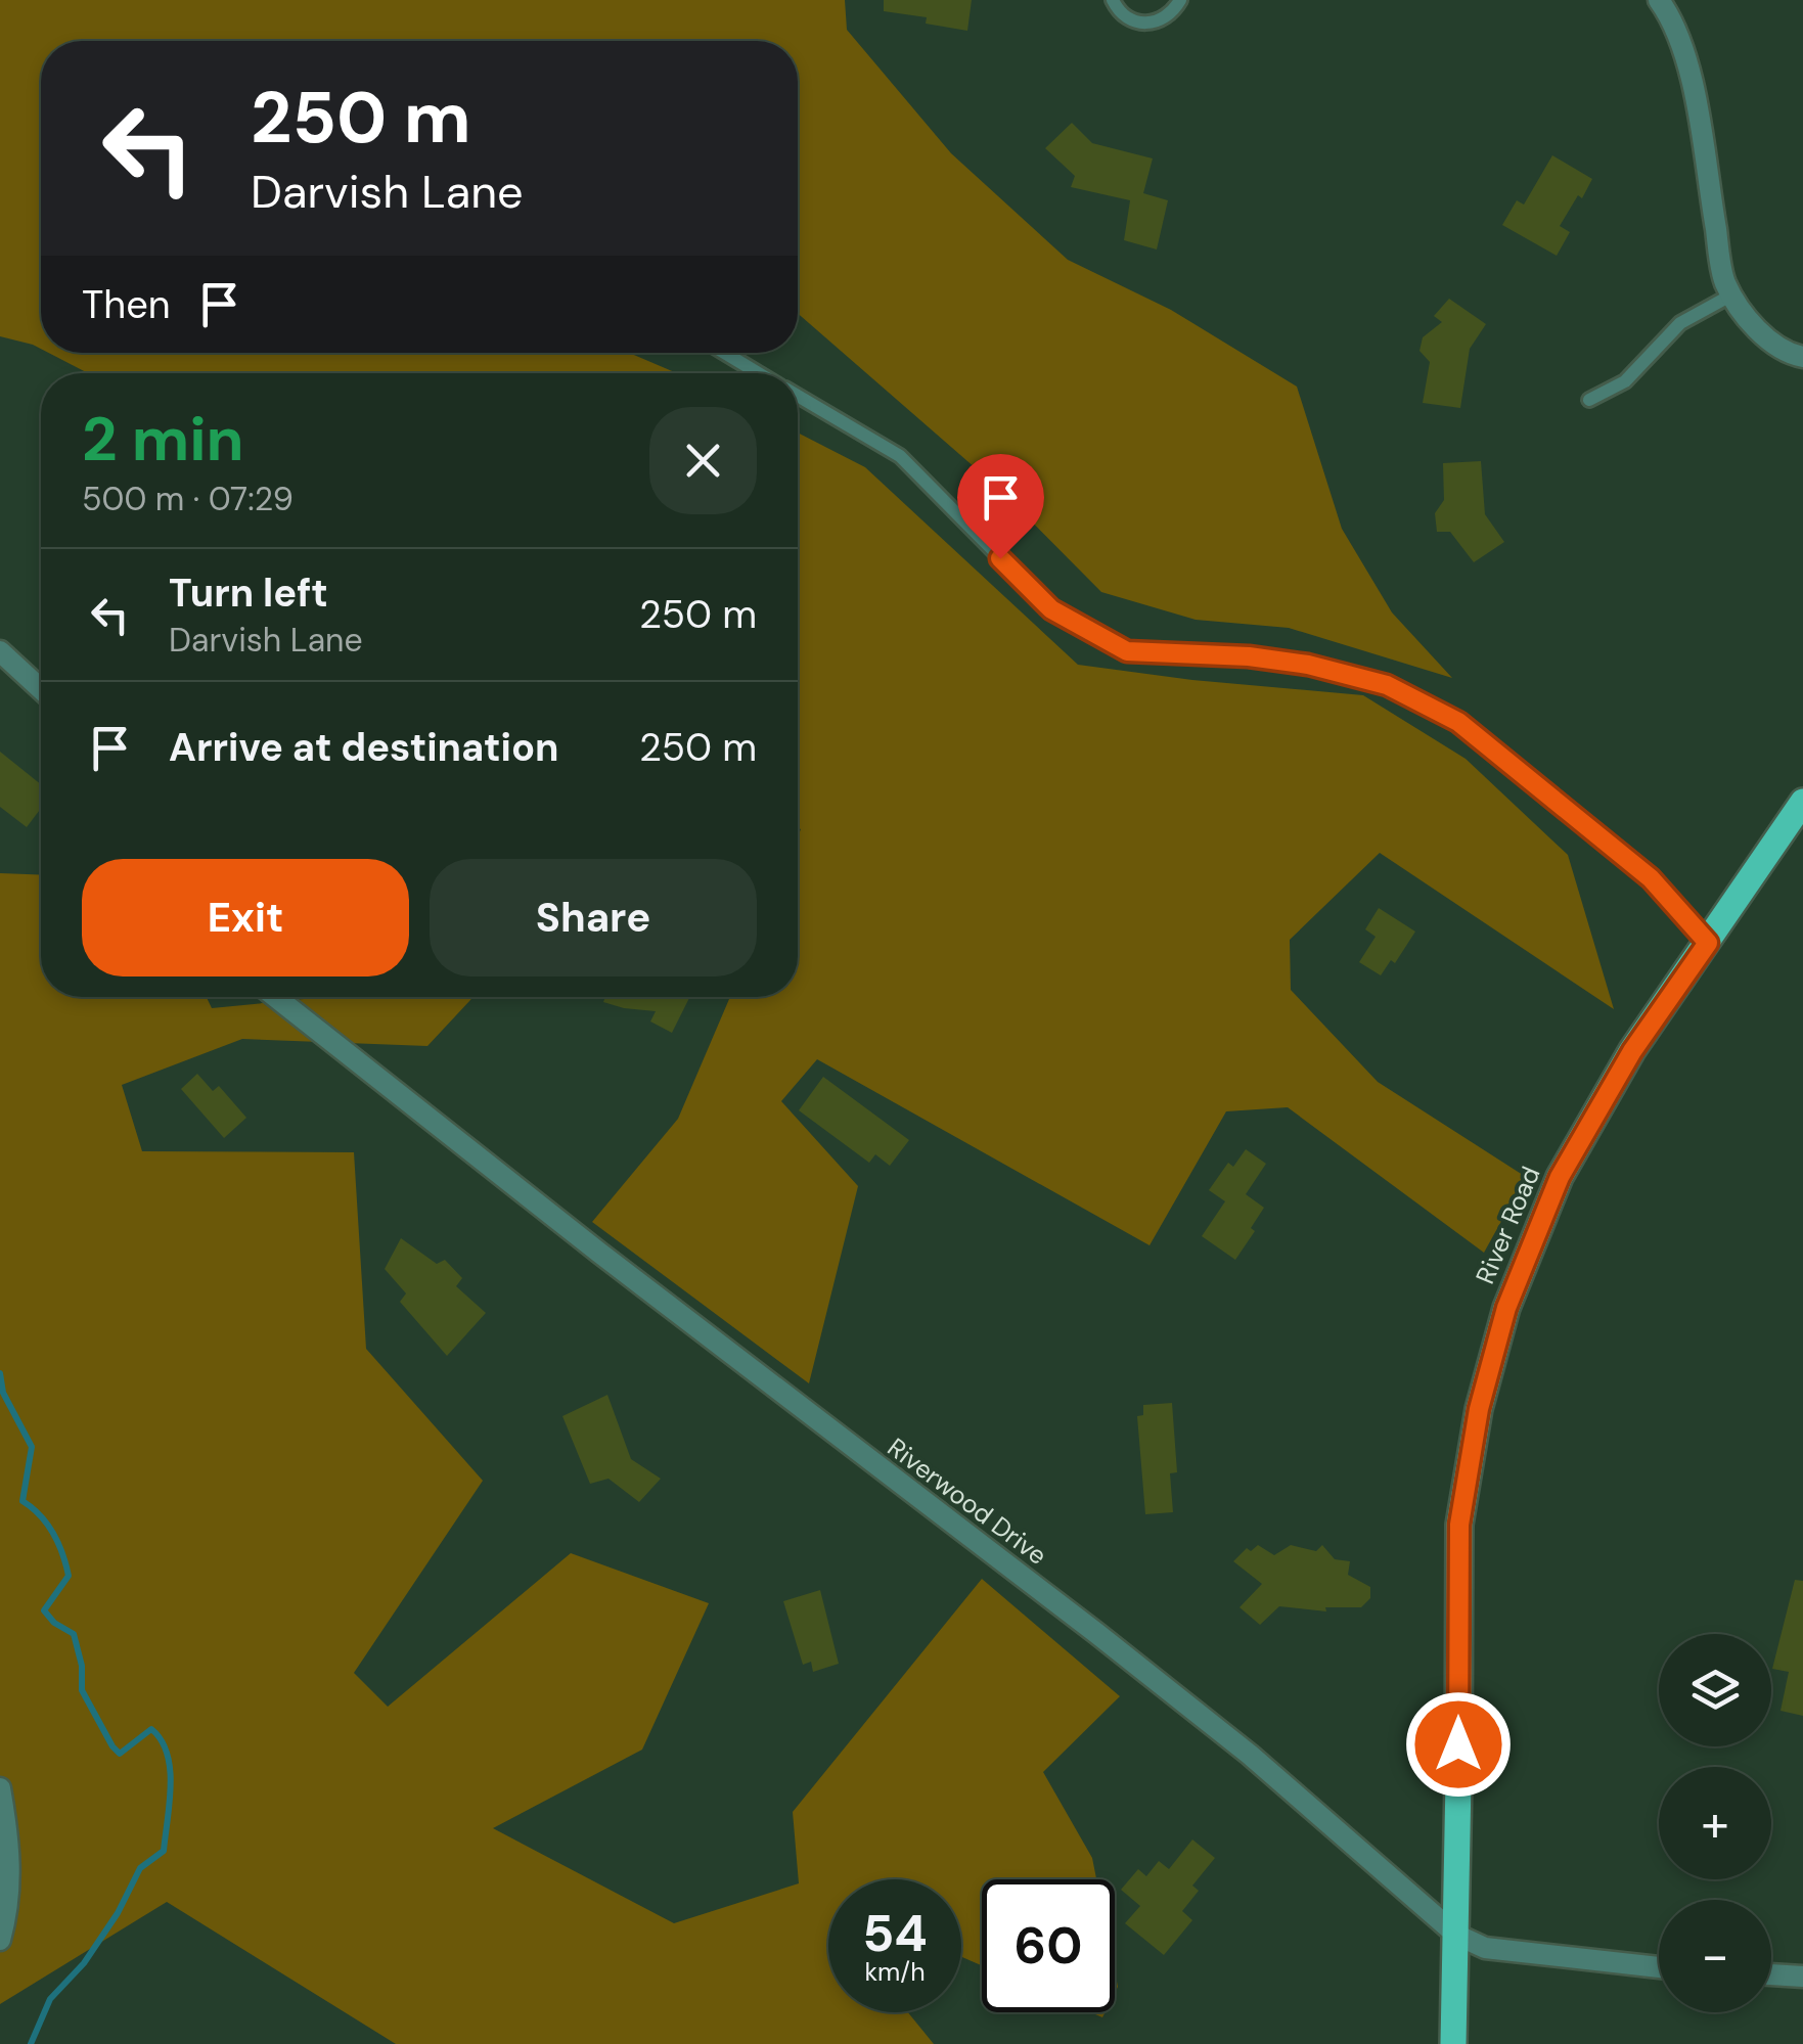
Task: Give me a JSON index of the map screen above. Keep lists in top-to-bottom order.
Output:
{
  "streets": {
    "main road": ["River Road"],
    "street": ["Riverwood Drive"]
  },
  "crossings": [
    ["River Road", "Riverwood Drive"]
  ],
  "page": {
    "turn": ["250 m", "Darvish Lane"],
    "then": "Then",
    "heading": ["2 min", "500 m · 07:29"],
    "list": [
      {
        "name": "Turn left",
        "note": "Darvish Lane",
        "value": "250 m"
      },
      {
        "name": "Arrive at destination",
        "value": "250 m"
      }
    ],
    "buttons": ["Exit", "Share"],
    "map_buttons": ["+", "−"],
    "speed": "54 km/h",
    "limit": "60"
  }
}
